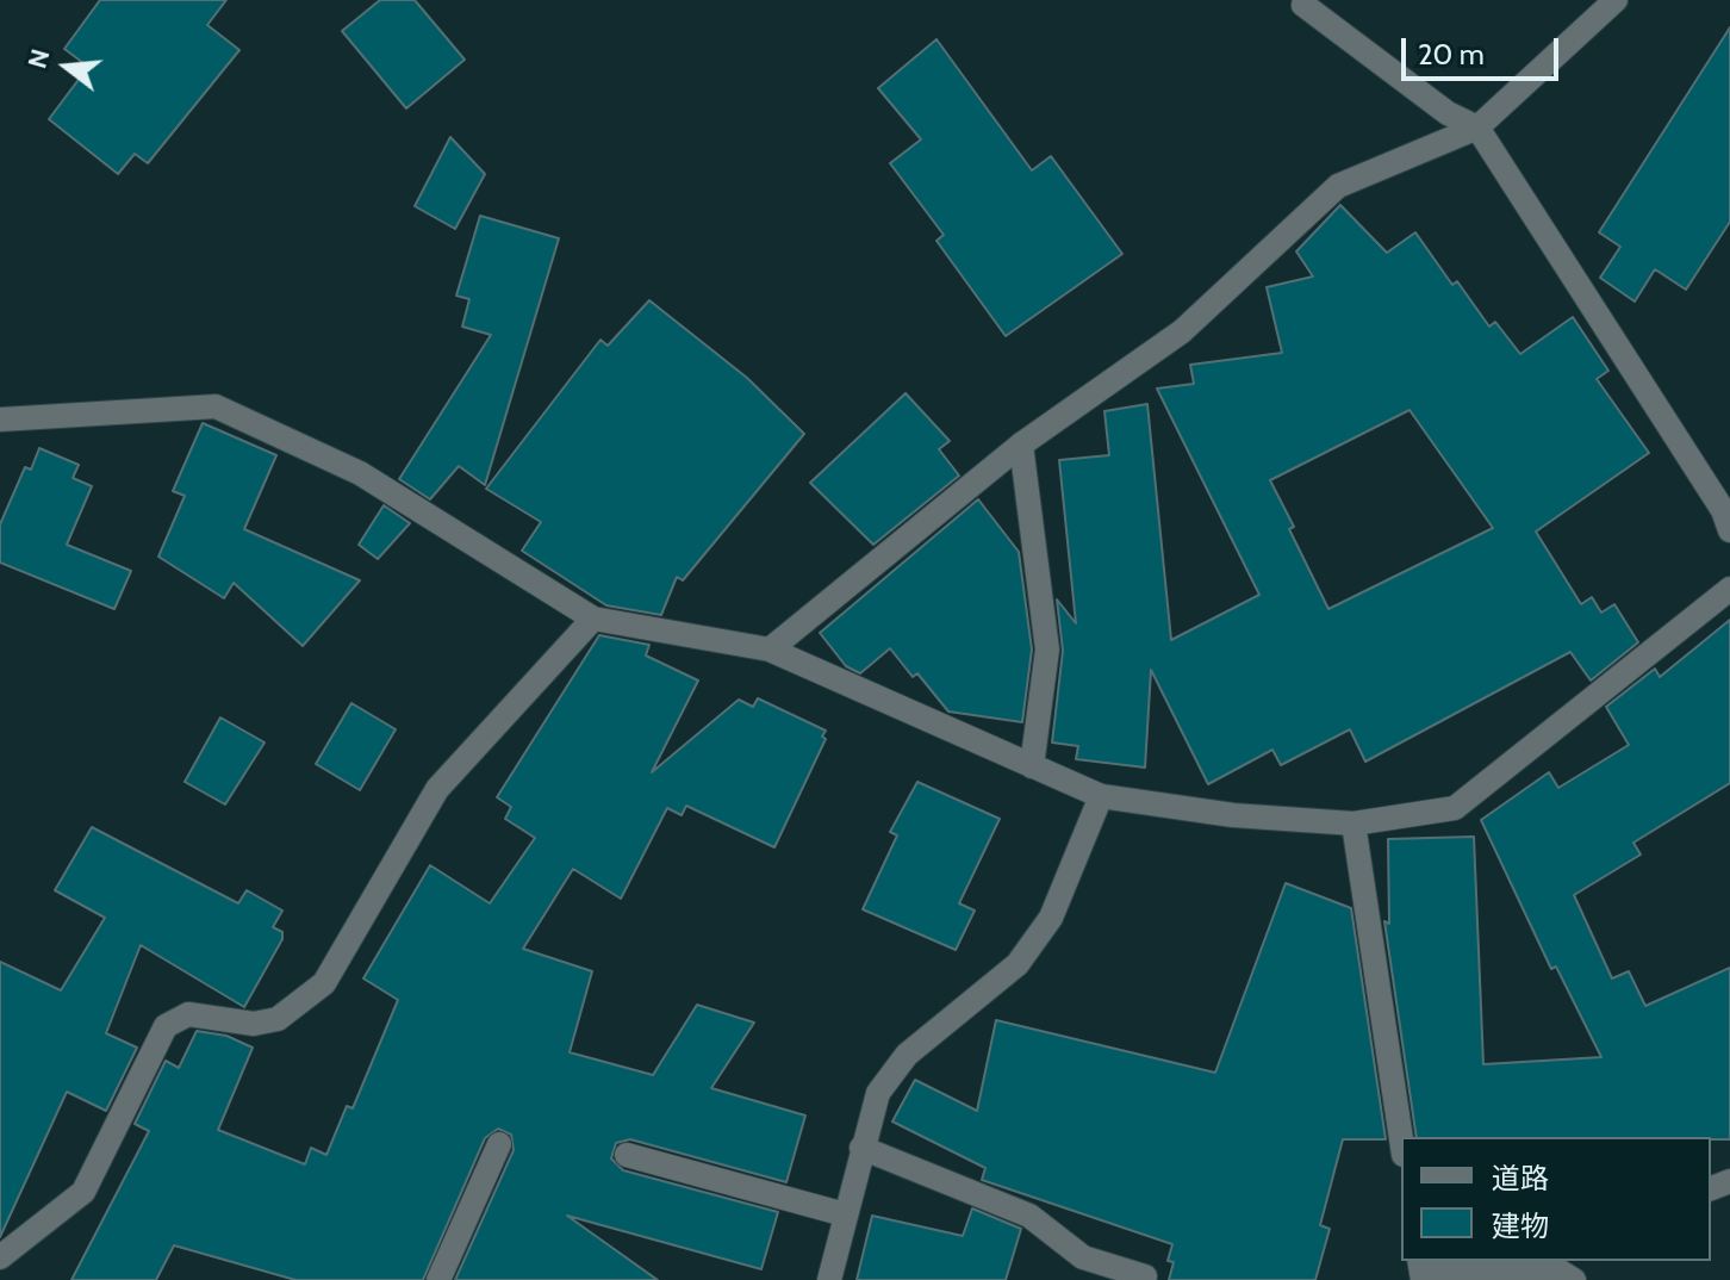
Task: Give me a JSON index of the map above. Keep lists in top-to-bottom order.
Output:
{
  "legend": ["道路", "建物"],
  "scale_bar": "20 m",
  "north": "left"
}
